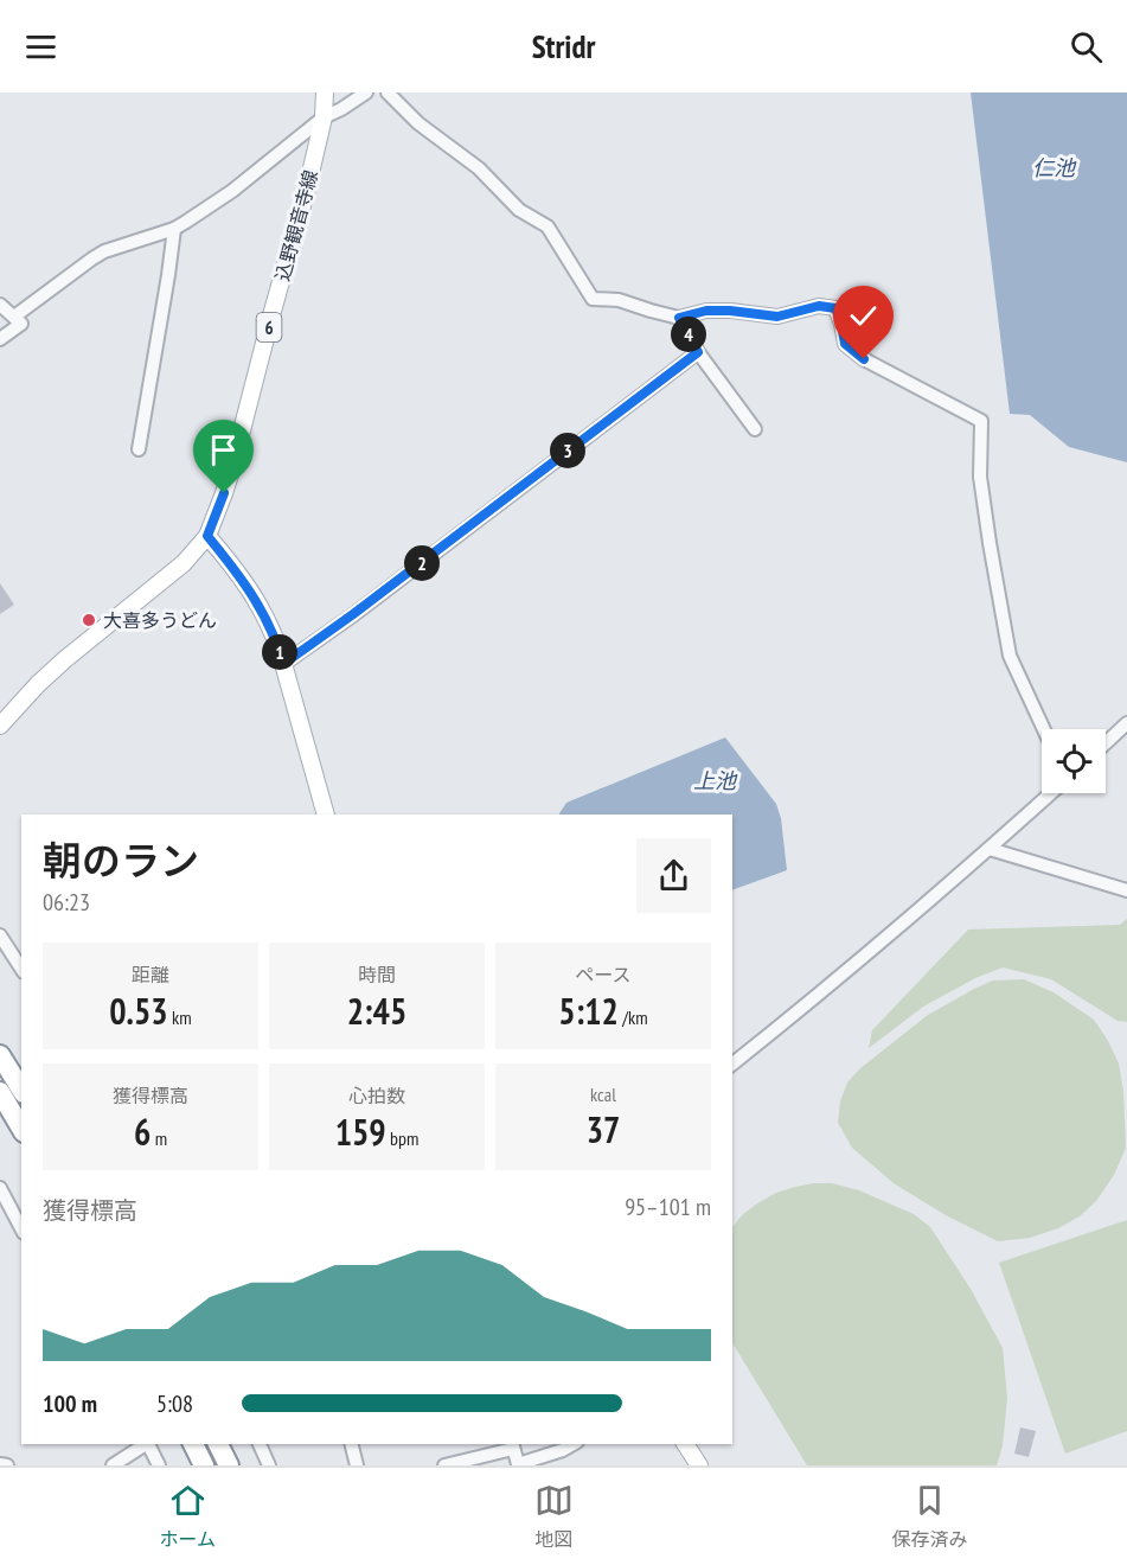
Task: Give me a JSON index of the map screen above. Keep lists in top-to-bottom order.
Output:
{
  "streets": {
    "main road": ["込野観音寺線", "6"]
  },
  "water": ["仁池", "上池"],
  "places": ["大喜多うどん"],
  "page": {
    "header": "Stridr",
    "pins": [
      "4",
      "3",
      "2",
      "1"
    ],
    "heading": ["朝のラン", "06:23"],
    "stats": [
      ["距離", "0.53 km"],
      ["時間", "2:45"],
      ["ペース", "5:12 /km"],
      ["獲得標高", "6 m"],
      ["心拍数", "159 bpm"],
      ["kcal", "37"]
    ],
    "chart": ["獲得標高", "95–101 m"],
    "list": [
      {
        "name": "100 m",
        "note": "5:08"
      }
    ],
    "tabs": ["ホーム", "地図", "保存済み"]
  }
}
